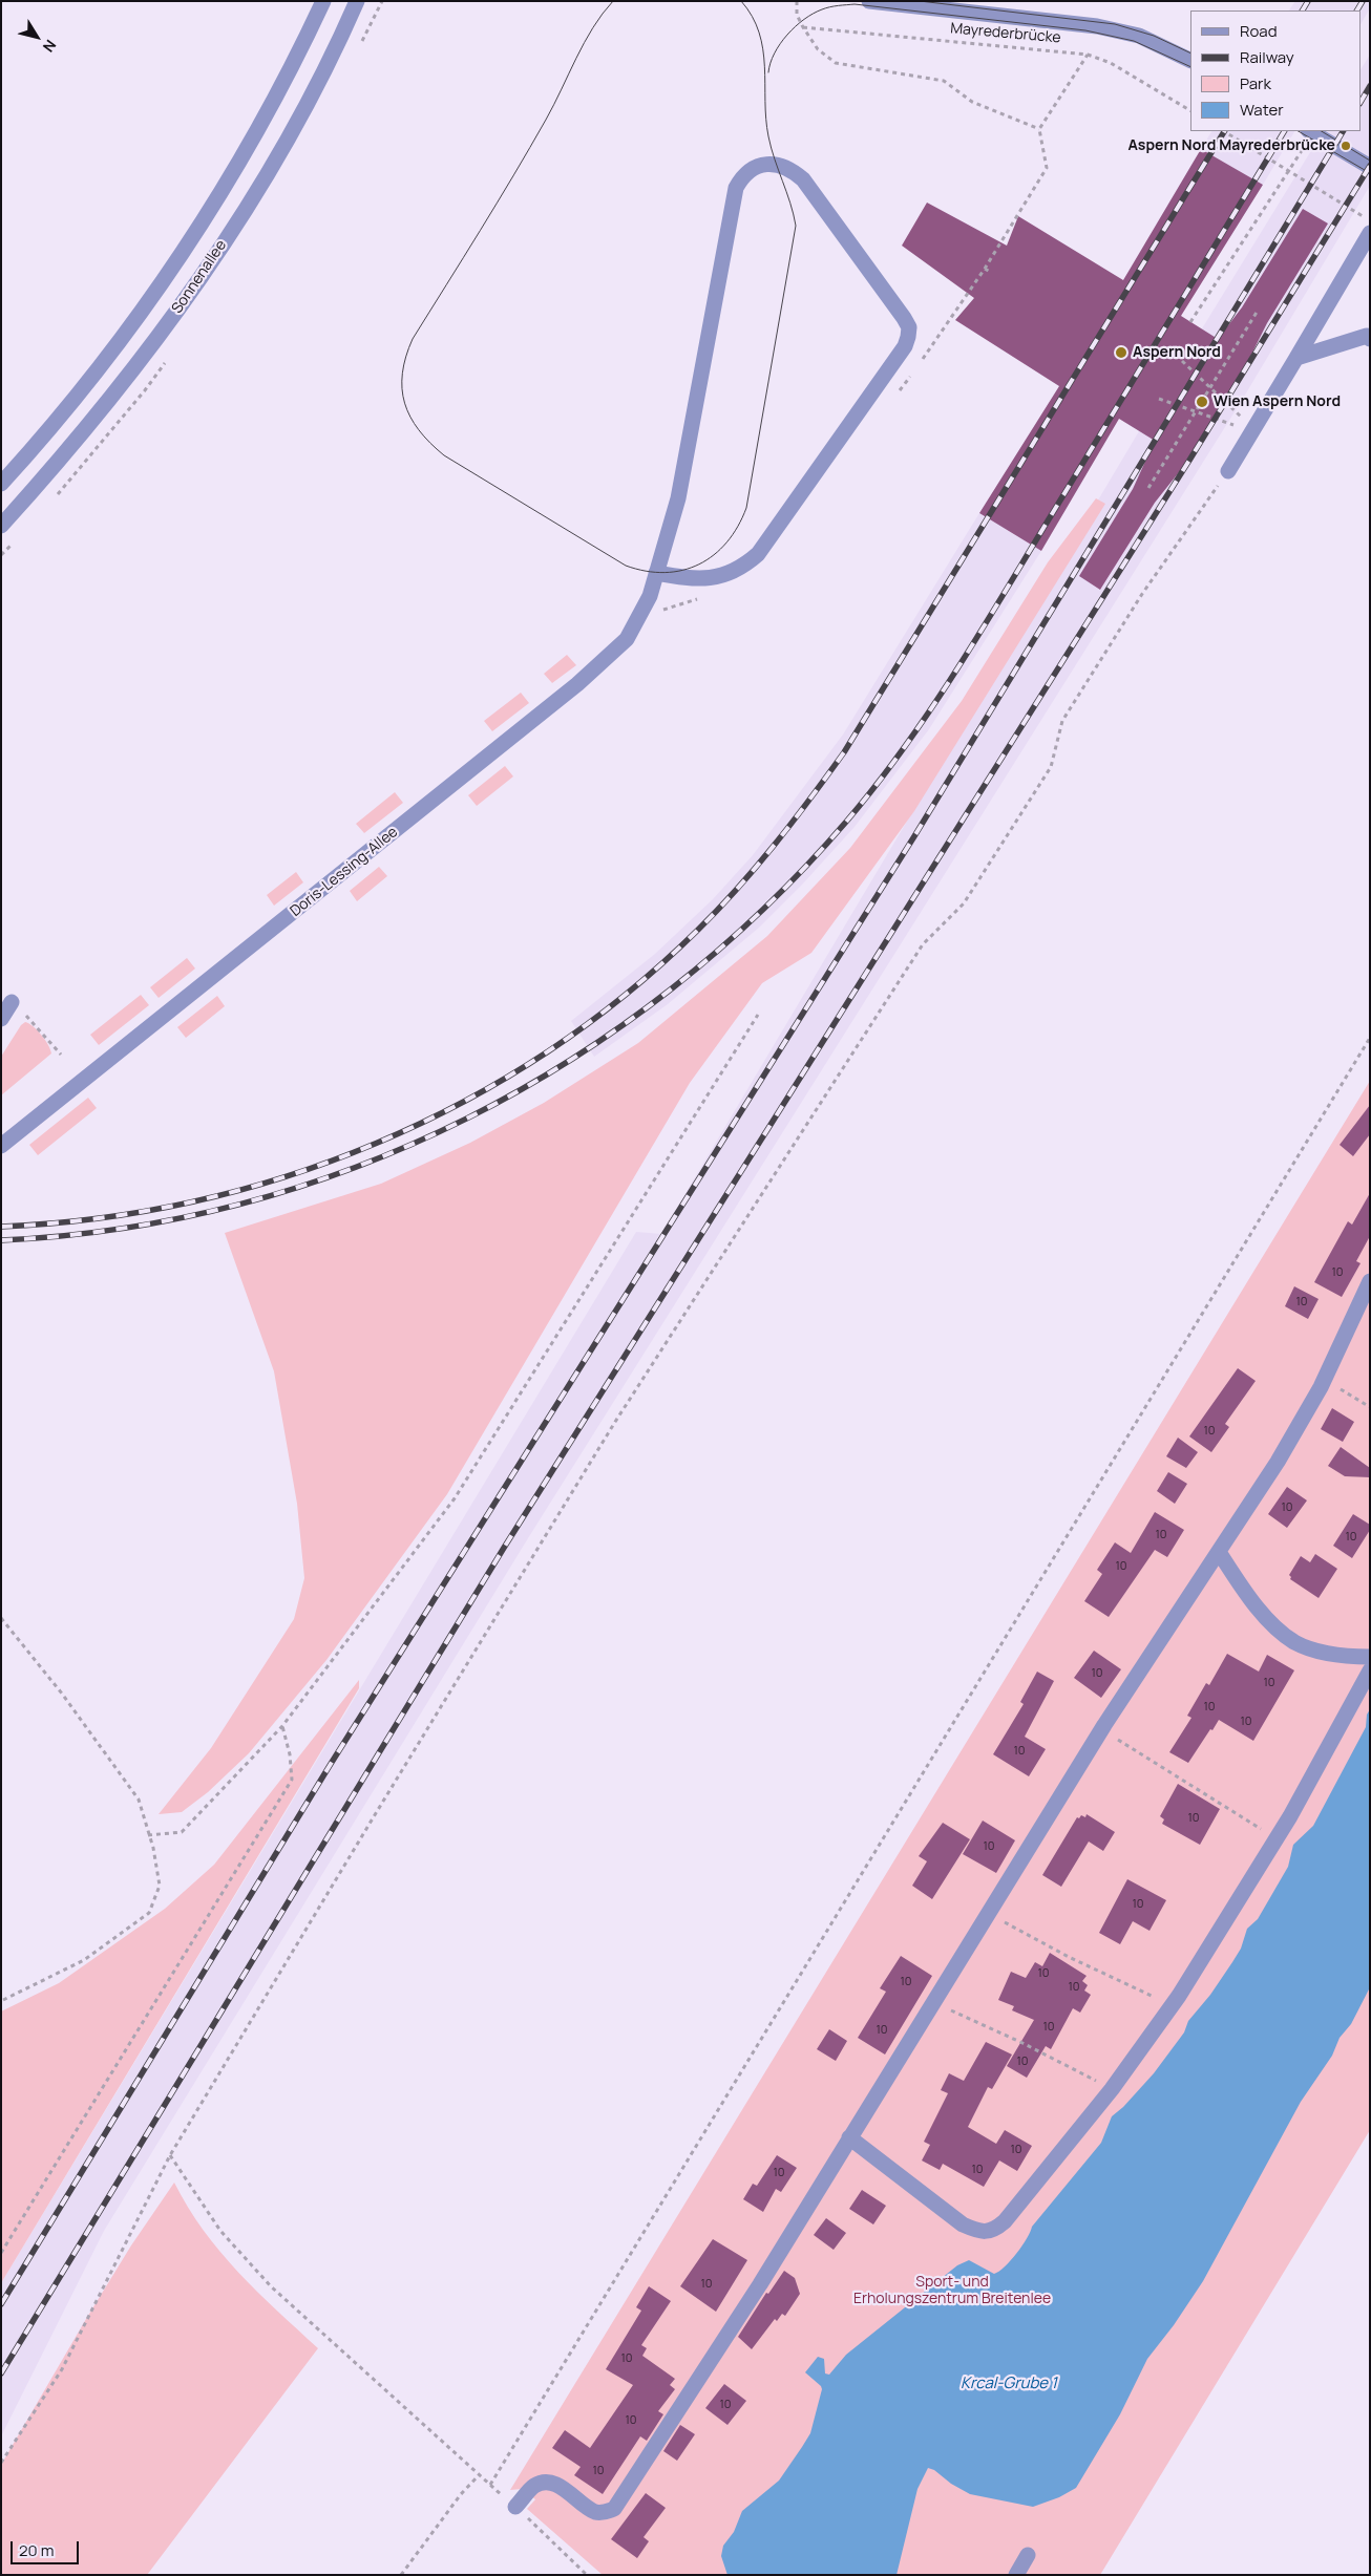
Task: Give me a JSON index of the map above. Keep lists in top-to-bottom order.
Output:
{
  "streets": {
    "street": ["Sonnenallee", "Doris-Lessing-Allee"],
    "path": ["Mayrederbrücke"]
  },
  "water": ["Krcal-Grube 1"],
  "parks": ["Sport- und Erholungszentrum Breitenlee"],
  "places": ["Aspern Nord Mayrederbrücke", "Aspern Nord", "Wien Aspern Nord"],
  "house_numbers": [
    "10",
    "10",
    "10",
    "10",
    "10",
    "10",
    "10",
    "10",
    "10",
    "10",
    "10",
    "10",
    "10",
    "10",
    "10",
    "10",
    "10",
    "10",
    "10",
    "10",
    "10",
    "10",
    "10",
    "10",
    "10",
    "10",
    "10",
    "10",
    "10"
  ],
  "legend": [
    "Road",
    "Railway",
    "Park",
    "Water"
  ],
  "scale_bar": "20 m",
  "north": "bottom right"
}
